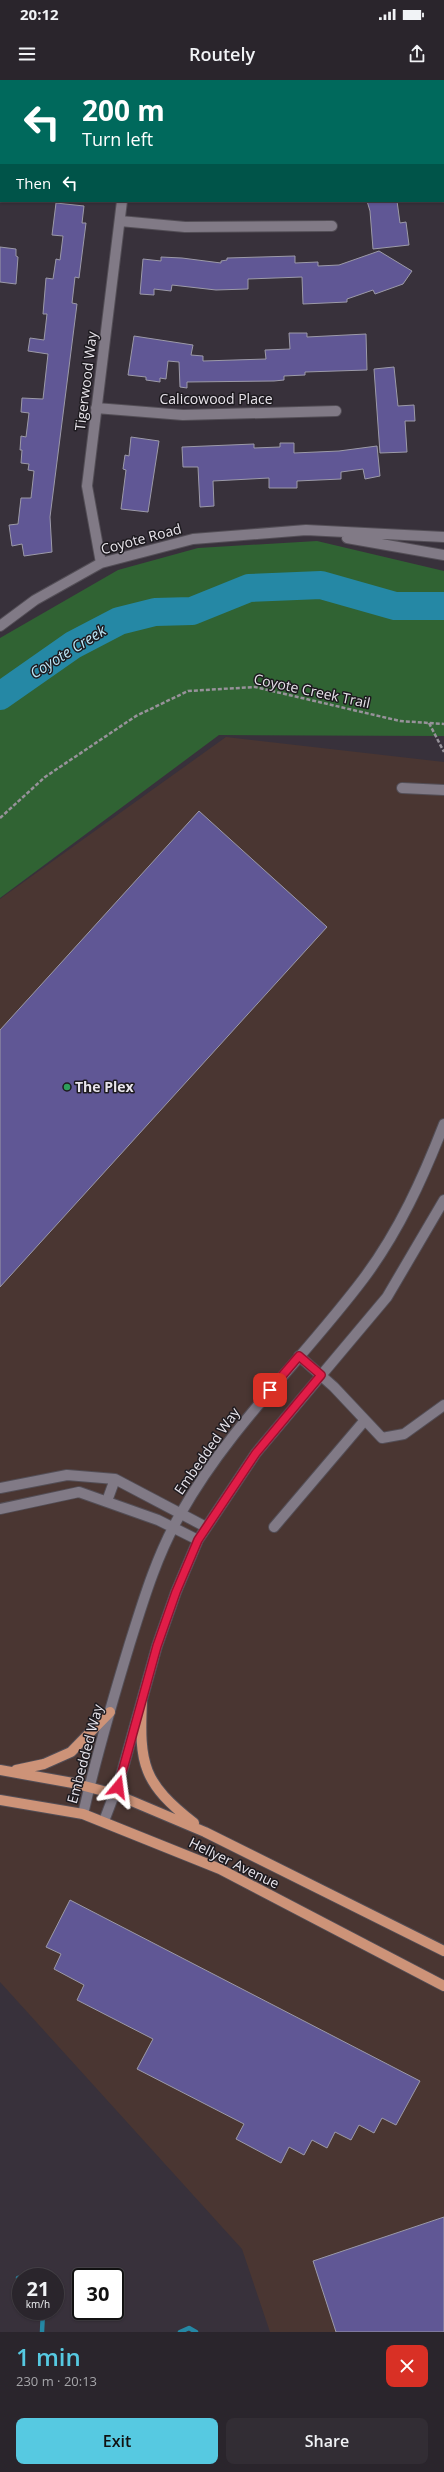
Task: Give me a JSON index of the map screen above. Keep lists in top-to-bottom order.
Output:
{
  "streets": {
    "main road": ["Hellyer Avenue"],
    "street": [
      "Tigerwood Way",
      "Calicowood Place",
      "Coyote Road",
      "Embedded Way"
    ],
    "path": ["Coyote Creek Trail"]
  },
  "crossings": [
    ["Tigerwood Way", "Calicowood Place"],
    ["Tigerwood Way", "Coyote Road"],
    ["Embedded Way", "Hellyer Avenue"]
  ],
  "water": ["Coyote Creek"],
  "places": ["The Plex"],
  "page": {
    "status": "20:12",
    "header": "Routely",
    "turn": ["200 m", "Turn left"],
    "then": "Then",
    "speed": "21 km/h",
    "limit": "30",
    "heading": ["1 min", "230 m · 20:13"],
    "buttons": ["Exit", "Share"]
  }
}
